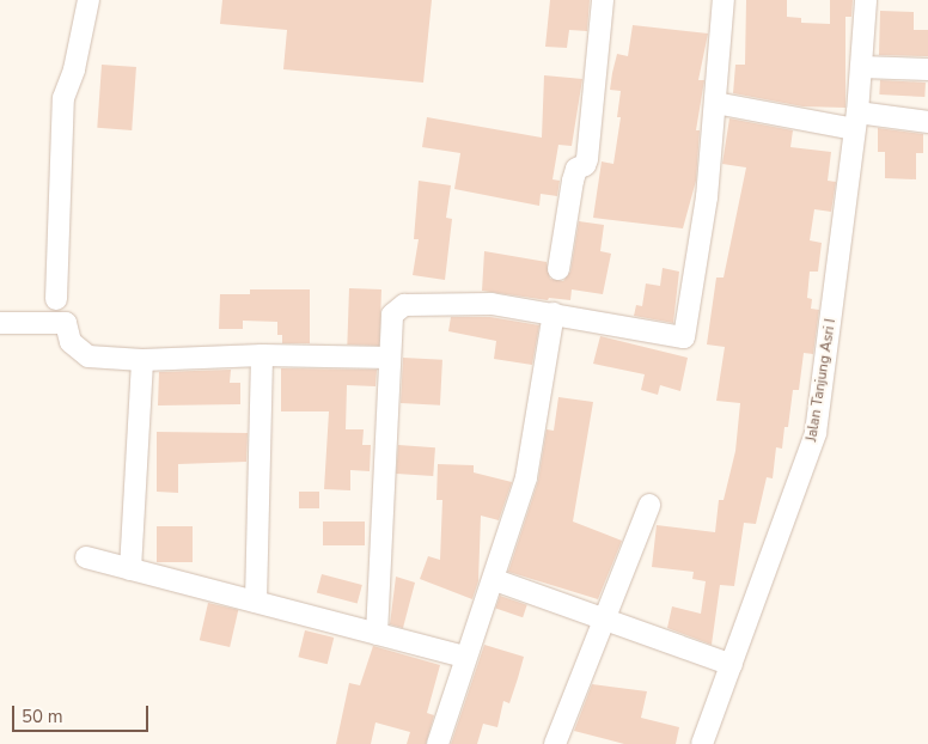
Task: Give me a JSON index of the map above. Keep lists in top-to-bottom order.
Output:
{
  "streets": {
    "street": ["Jalan Tanjung Asri I"]
  },
  "scale_bar": "50 m"
}
